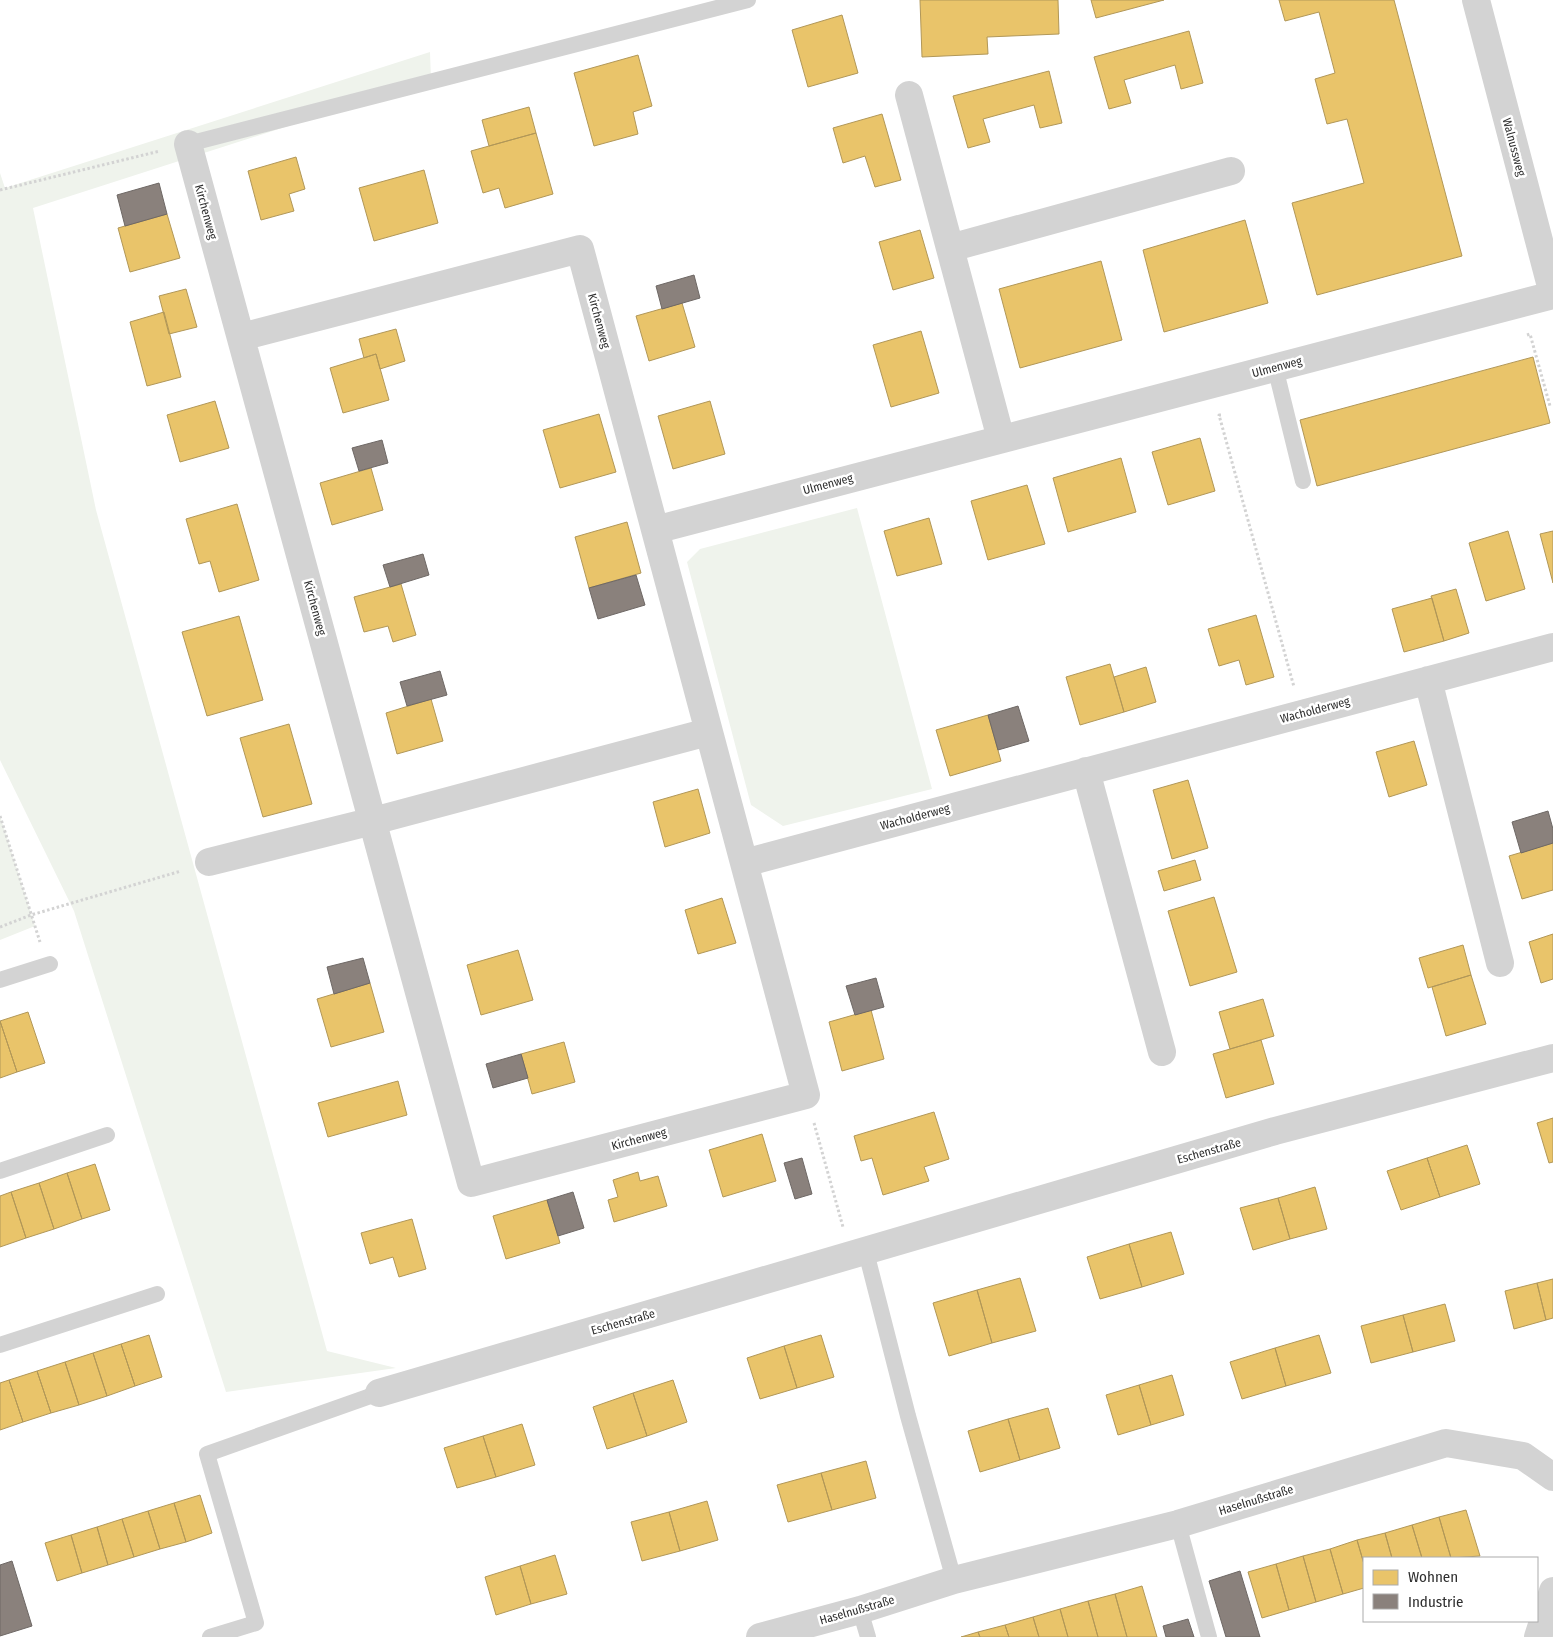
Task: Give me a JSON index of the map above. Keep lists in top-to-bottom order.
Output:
{
  "streets": {
    "street": [
      "Walnussweg",
      "Kirchenweg",
      "Ulmenweg",
      "Wacholderweg",
      "Eschenstraße",
      "Haselnußstraße"
    ]
  },
  "crossings": [
    ["Walnussweg", "Ulmenweg"],
    ["Kirchenweg", "Ulmenweg"],
    ["Kirchenweg", "Wacholderweg"]
  ],
  "legend": ["Wohnen", "Industrie"]
}
